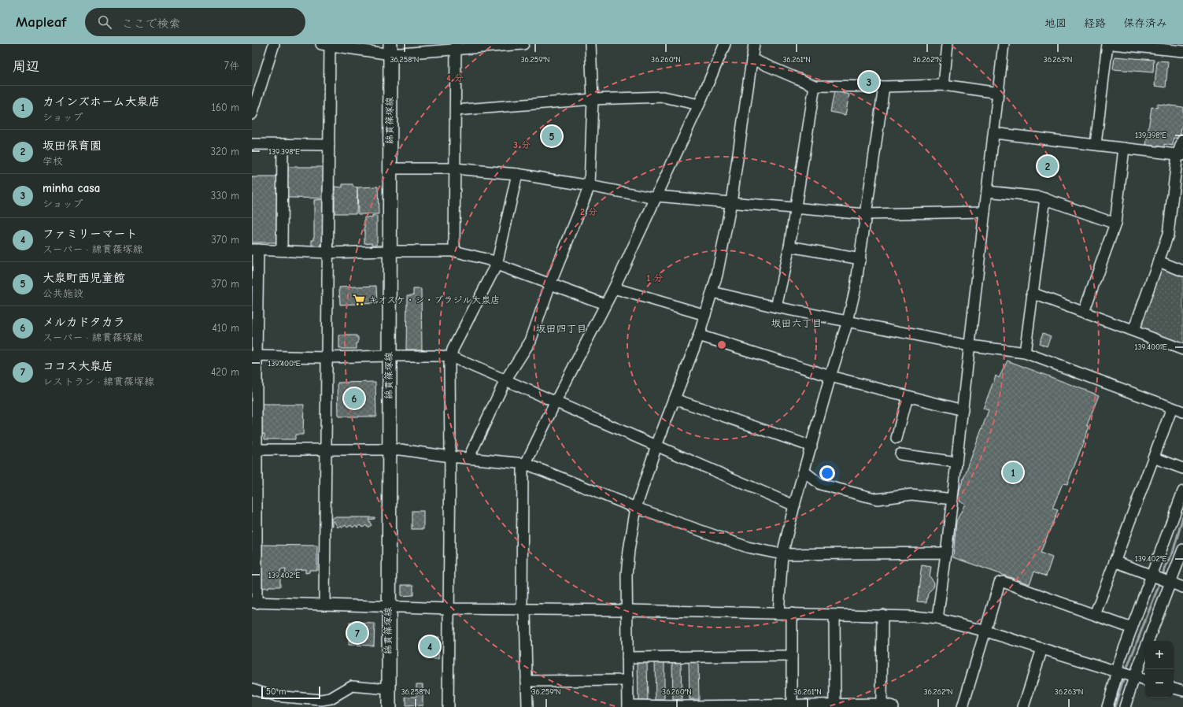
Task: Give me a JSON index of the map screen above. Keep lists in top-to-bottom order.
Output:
{
  "streets": {
    "main road": ["綿貫篠塚線"]
  },
  "districts": ["坂田六丁目", "坂田四丁目"],
  "places": {
    "supermarket": ["キオスケ・シ・ブラジル大泉店"]
  },
  "scale_bar": "50 m",
  "page": {
    "header": "Mapleaf",
    "search": "ここで検索",
    "nav": ["地図", "経路", "保存済み"],
    "heading": ["周辺", "7件"],
    "pins": [
      "3",
      "5",
      "2",
      "6",
      "1",
      "7",
      "4"
    ],
    "list": [
      {
        "mark": "1",
        "name": "カインズホーム大泉店",
        "note": "ショップ",
        "value": "160 m"
      },
      {
        "mark": "2",
        "name": "坂田保育園",
        "note": "学校",
        "value": "320 m"
      },
      {
        "mark": "3",
        "name": "minha casa",
        "note": "ショップ",
        "value": "330 m"
      },
      {
        "mark": "4",
        "name": "ファミリーマート",
        "note": "スーパー · 綿貫篠塚線",
        "value": "370 m"
      },
      {
        "mark": "5",
        "name": "大泉町西児童館",
        "note": "公共施設",
        "value": "370 m"
      },
      {
        "mark": "6",
        "name": "メルカドタカラ",
        "note": "スーパー · 綿貫篠塚線",
        "value": "410 m"
      },
      {
        "mark": "7",
        "name": "ココス大泉店",
        "note": "レストラン · 綿貫篠塚線",
        "value": "420 m"
      }
    ],
    "map_buttons": ["+", "−"],
    "scale": "50 m"
  },
  "coordinates": [
    "36.258°N",
    "36.259°N",
    "36.260°N",
    "36.261°N",
    "36.262°N",
    "36.263°N",
    "139.398°E",
    "139.400°E",
    "139.402°E"
  ],
  "rings": [
    "4 分",
    "3 分",
    "2 分",
    "1 分"
  ]
}
